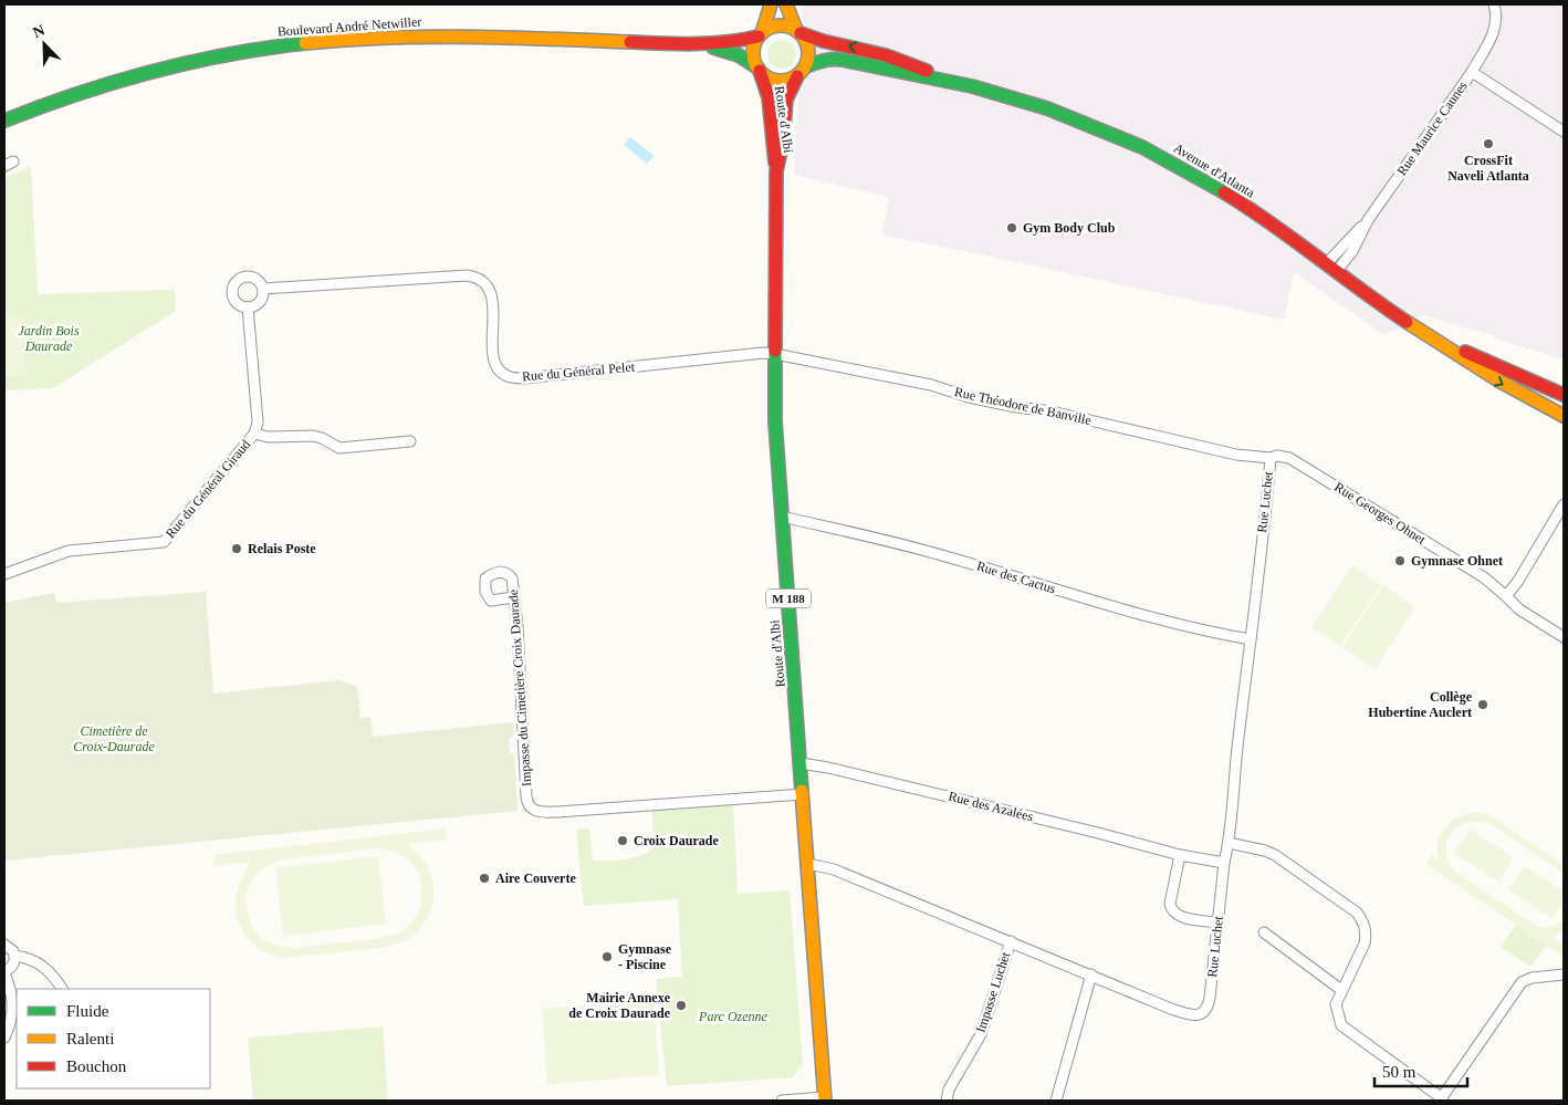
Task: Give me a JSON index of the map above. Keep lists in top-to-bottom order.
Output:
{
  "streets": {
    "main road": [
      "Boulevard André Netwiller",
      "Route d'Albi",
      "Avenue d'Atlanta",
      "M 188"
    ],
    "street": [
      "Rue Maurice Caunes",
      "Rue du Général Pelet",
      "Rue Théodore de Banville",
      "Rue du Général Giraud",
      "Rue Luchet",
      "Rue Georges Ohnet",
      "Rue des Cactus",
      "Impasse du Cimetière Croix Daurade",
      "Rue des Azalées",
      "Impasse Luchet"
    ]
  },
  "crossings": [
    ["Boulevard André Netwiller", "Route d'Albi"],
    ["Boulevard André Netwiller", "Avenue d'Atlanta"],
    ["Route d'Albi", "Avenue d'Atlanta"],
    ["Route d'Albi", "Rue du Général Pelet"],
    ["Route d'Albi", "Rue Théodore de Banville"],
    ["Route d'Albi", "Rue Luchet"],
    ["Route d'Albi", "Rue des Cactus"],
    ["Route d'Albi", "Impasse du Cimetière Croix Daurade"],
    ["Route d'Albi", "Rue des Azalées"],
    ["Rue Maurice Caunes", "Avenue d'Atlanta"],
    ["Rue du Général Pelet", "Rue Théodore de Banville"],
    ["Rue du Général Pelet", "Rue du Général Giraud"],
    ["Rue Théodore de Banville", "Rue Luchet"],
    ["Rue Théodore de Banville", "Rue Georges Ohnet"],
    ["Rue Luchet", "Rue Georges Ohnet"],
    ["Rue Luchet", "Rue des Cactus"],
    ["Rue Luchet", "Rue des Azalées"],
    ["Rue Luchet", "Impasse Luchet"]
  ],
  "parks": ["Jardin Bois Daurade", "Cimetière de Croix-Daurade", "Parc Ozenne"],
  "places": [
    "CrossFit Naveli Atlanta",
    "Gym Body Club",
    "Relais Poste",
    "Gymnase Ohnet",
    "Collège Hubertine Auclert",
    "Croix Daurade",
    "Aire Couverte",
    "Gymnase - Piscine",
    "Mairie Annexe de Croix Daurade"
  ],
  "legend": ["Fluide", "Ralenti", "Bouchon"],
  "scale_bar": "50 m",
  "north": "top left"
}
